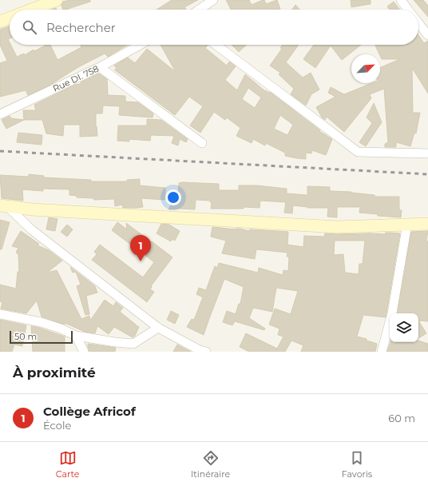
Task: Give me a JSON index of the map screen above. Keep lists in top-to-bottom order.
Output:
{
  "streets": {
    "street": ["Rue DI. 758"]
  },
  "scale_bar": "50 m",
  "north": "top right",
  "page": {
    "search": "Rechercher",
    "pins": "1",
    "scale": "50 m",
    "heading": "À proximité",
    "list": [
      {
        "mark": "1",
        "name": "Collège Africof",
        "note": "École",
        "value": "60 m"
      }
    ],
    "nav": ["Carte", "Itinéraire", "Favoris"]
  }
}
